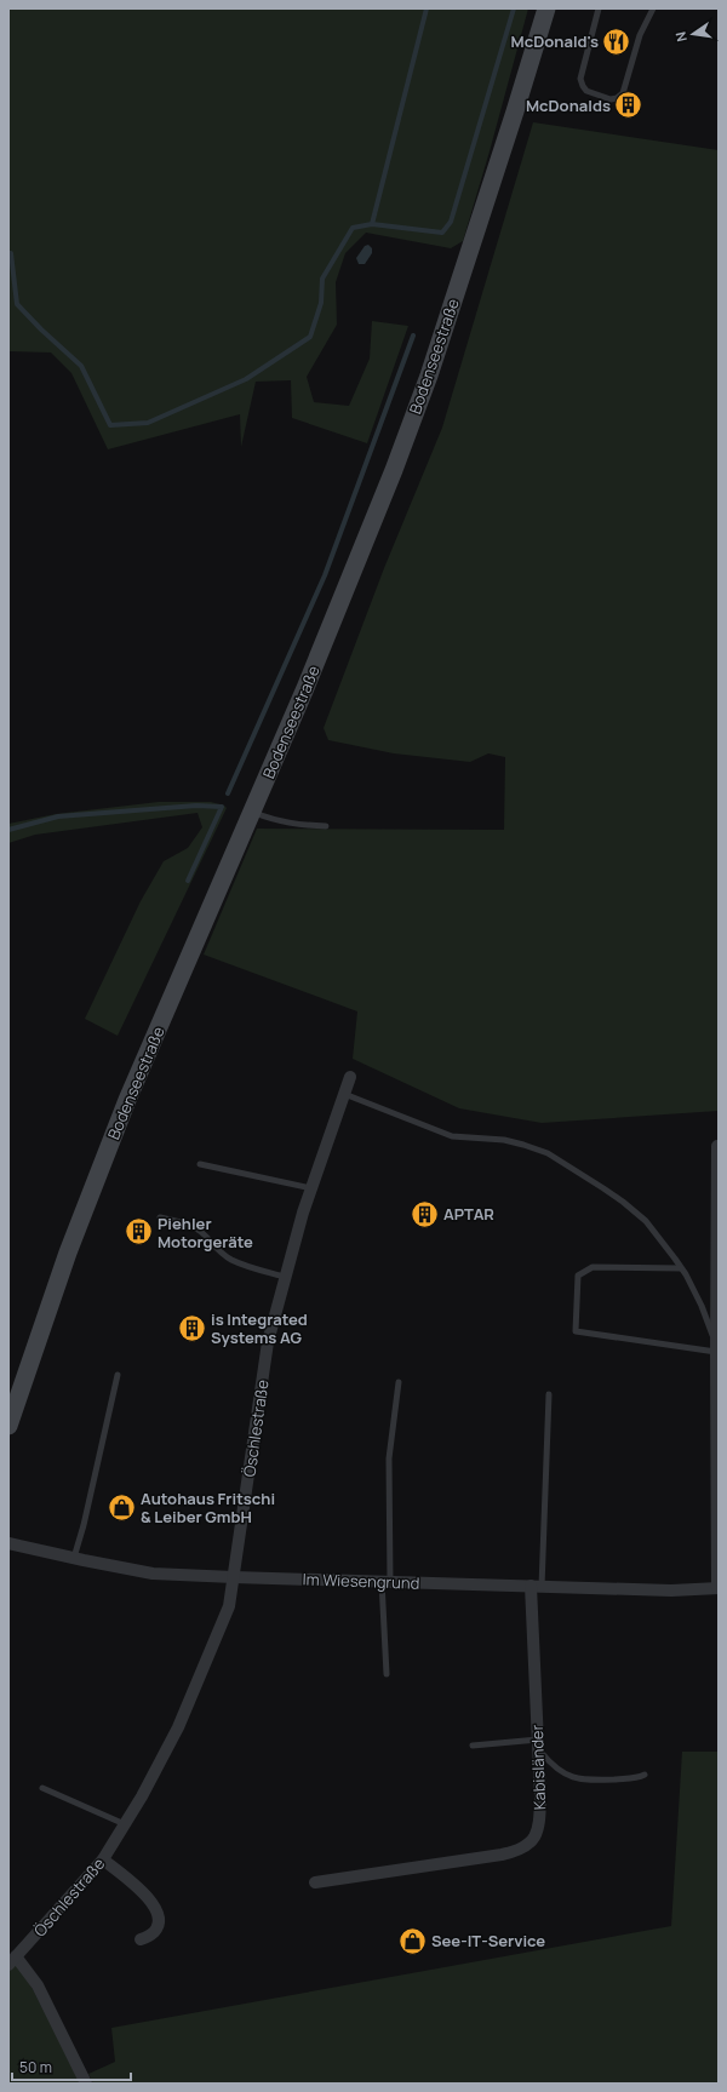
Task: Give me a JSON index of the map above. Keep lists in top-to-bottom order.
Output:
{
  "streets": {
    "street": [
      "Bodenseestraße",
      "Öschlestraße",
      "Im Wiesengrund",
      "Kabisländer"
    ]
  },
  "crossings": [
    ["Öschlestraße", "Im Wiesengrund"],
    ["Im Wiesengrund", "Kabisländer"]
  ],
  "places": {
    "restaurant": ["McDonald's"],
    "building": [
      "McDonalds",
      "APTAR",
      "Piehler Motorgeräte",
      "is Integrated Systems AG"
    ],
    "shop": ["Autohaus Fritschi & Leiber GmbH", "See-IT-Service"]
  },
  "scale_bar": "50 m",
  "north": "left"
}
